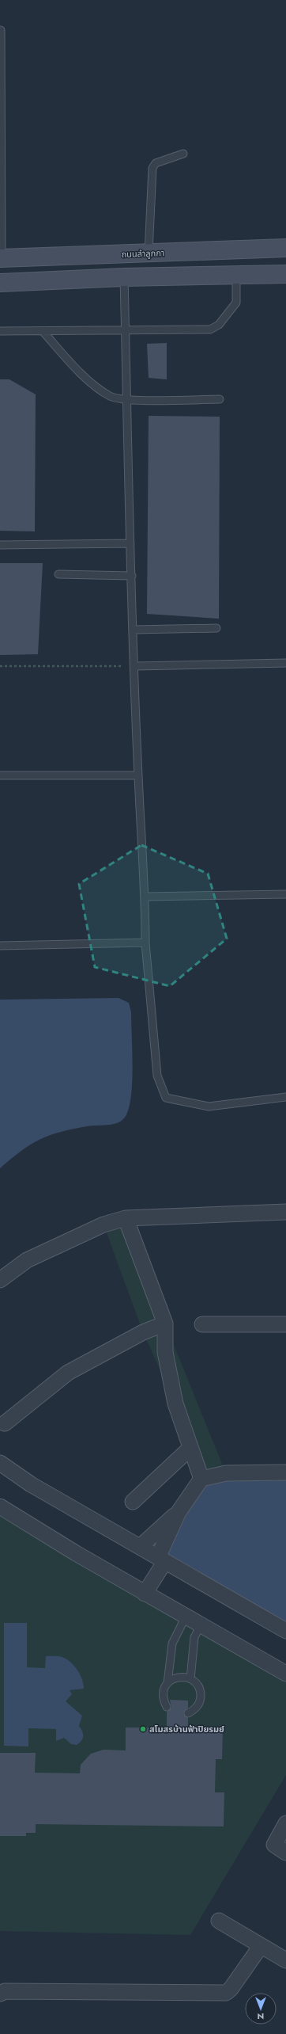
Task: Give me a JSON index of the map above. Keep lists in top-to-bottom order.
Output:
{
  "streets": {
    "main road": ["ถนนลำลูกกา"]
  },
  "places": ["สโมสรบ้านฟ้าปิยรมย์"],
  "north": "bottom"
}
